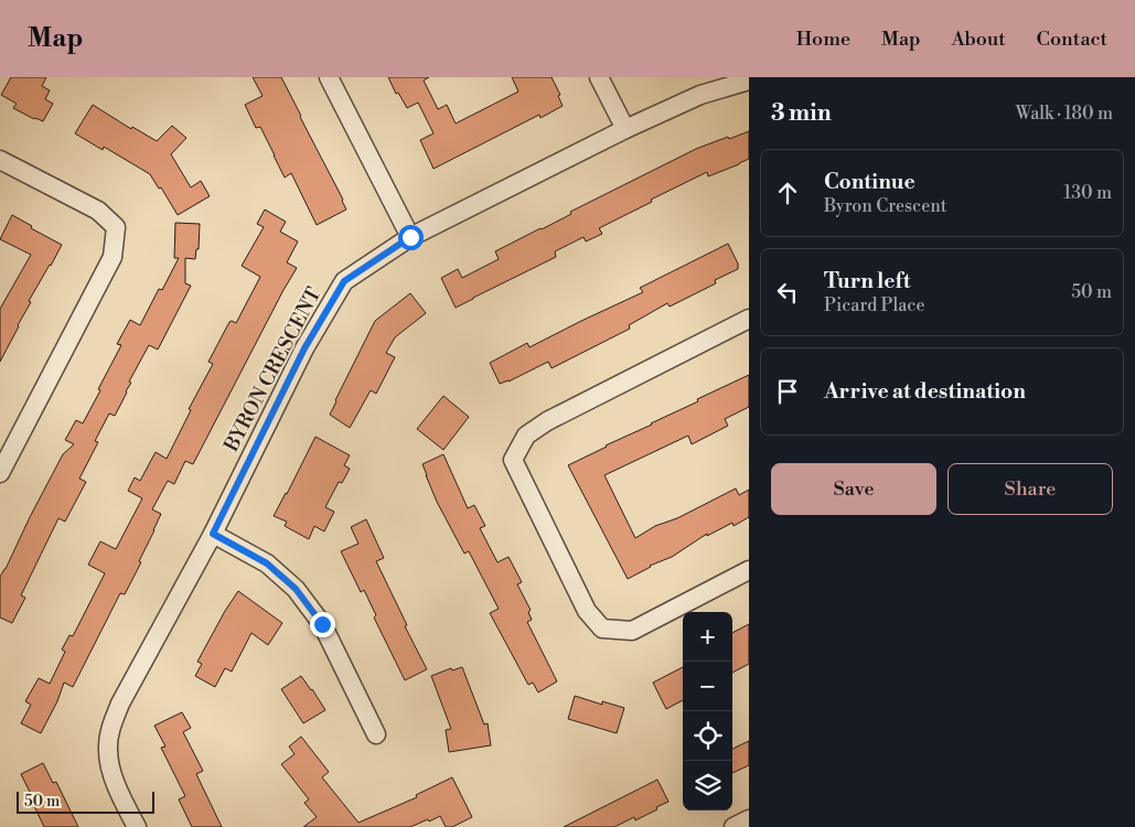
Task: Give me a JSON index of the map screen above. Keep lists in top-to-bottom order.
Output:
{
  "streets": {
    "street": ["BYRON CRESCENT"]
  },
  "scale_bar": "50 m",
  "page": {
    "header": "Map",
    "nav": [
      "Home",
      "Map",
      "About",
      "Contact"
    ],
    "heading": ["3 min", "Walk · 180 m"],
    "list": [
      ["Continue", "Byron Crescent", "130 m"],
      ["Turn left", "Picard Place", "50 m"],
      "Arrive at destination"
    ],
    "buttons": ["Save", "Share"],
    "map_buttons": ["+", "−"],
    "scale": "50 m"
  }
}
